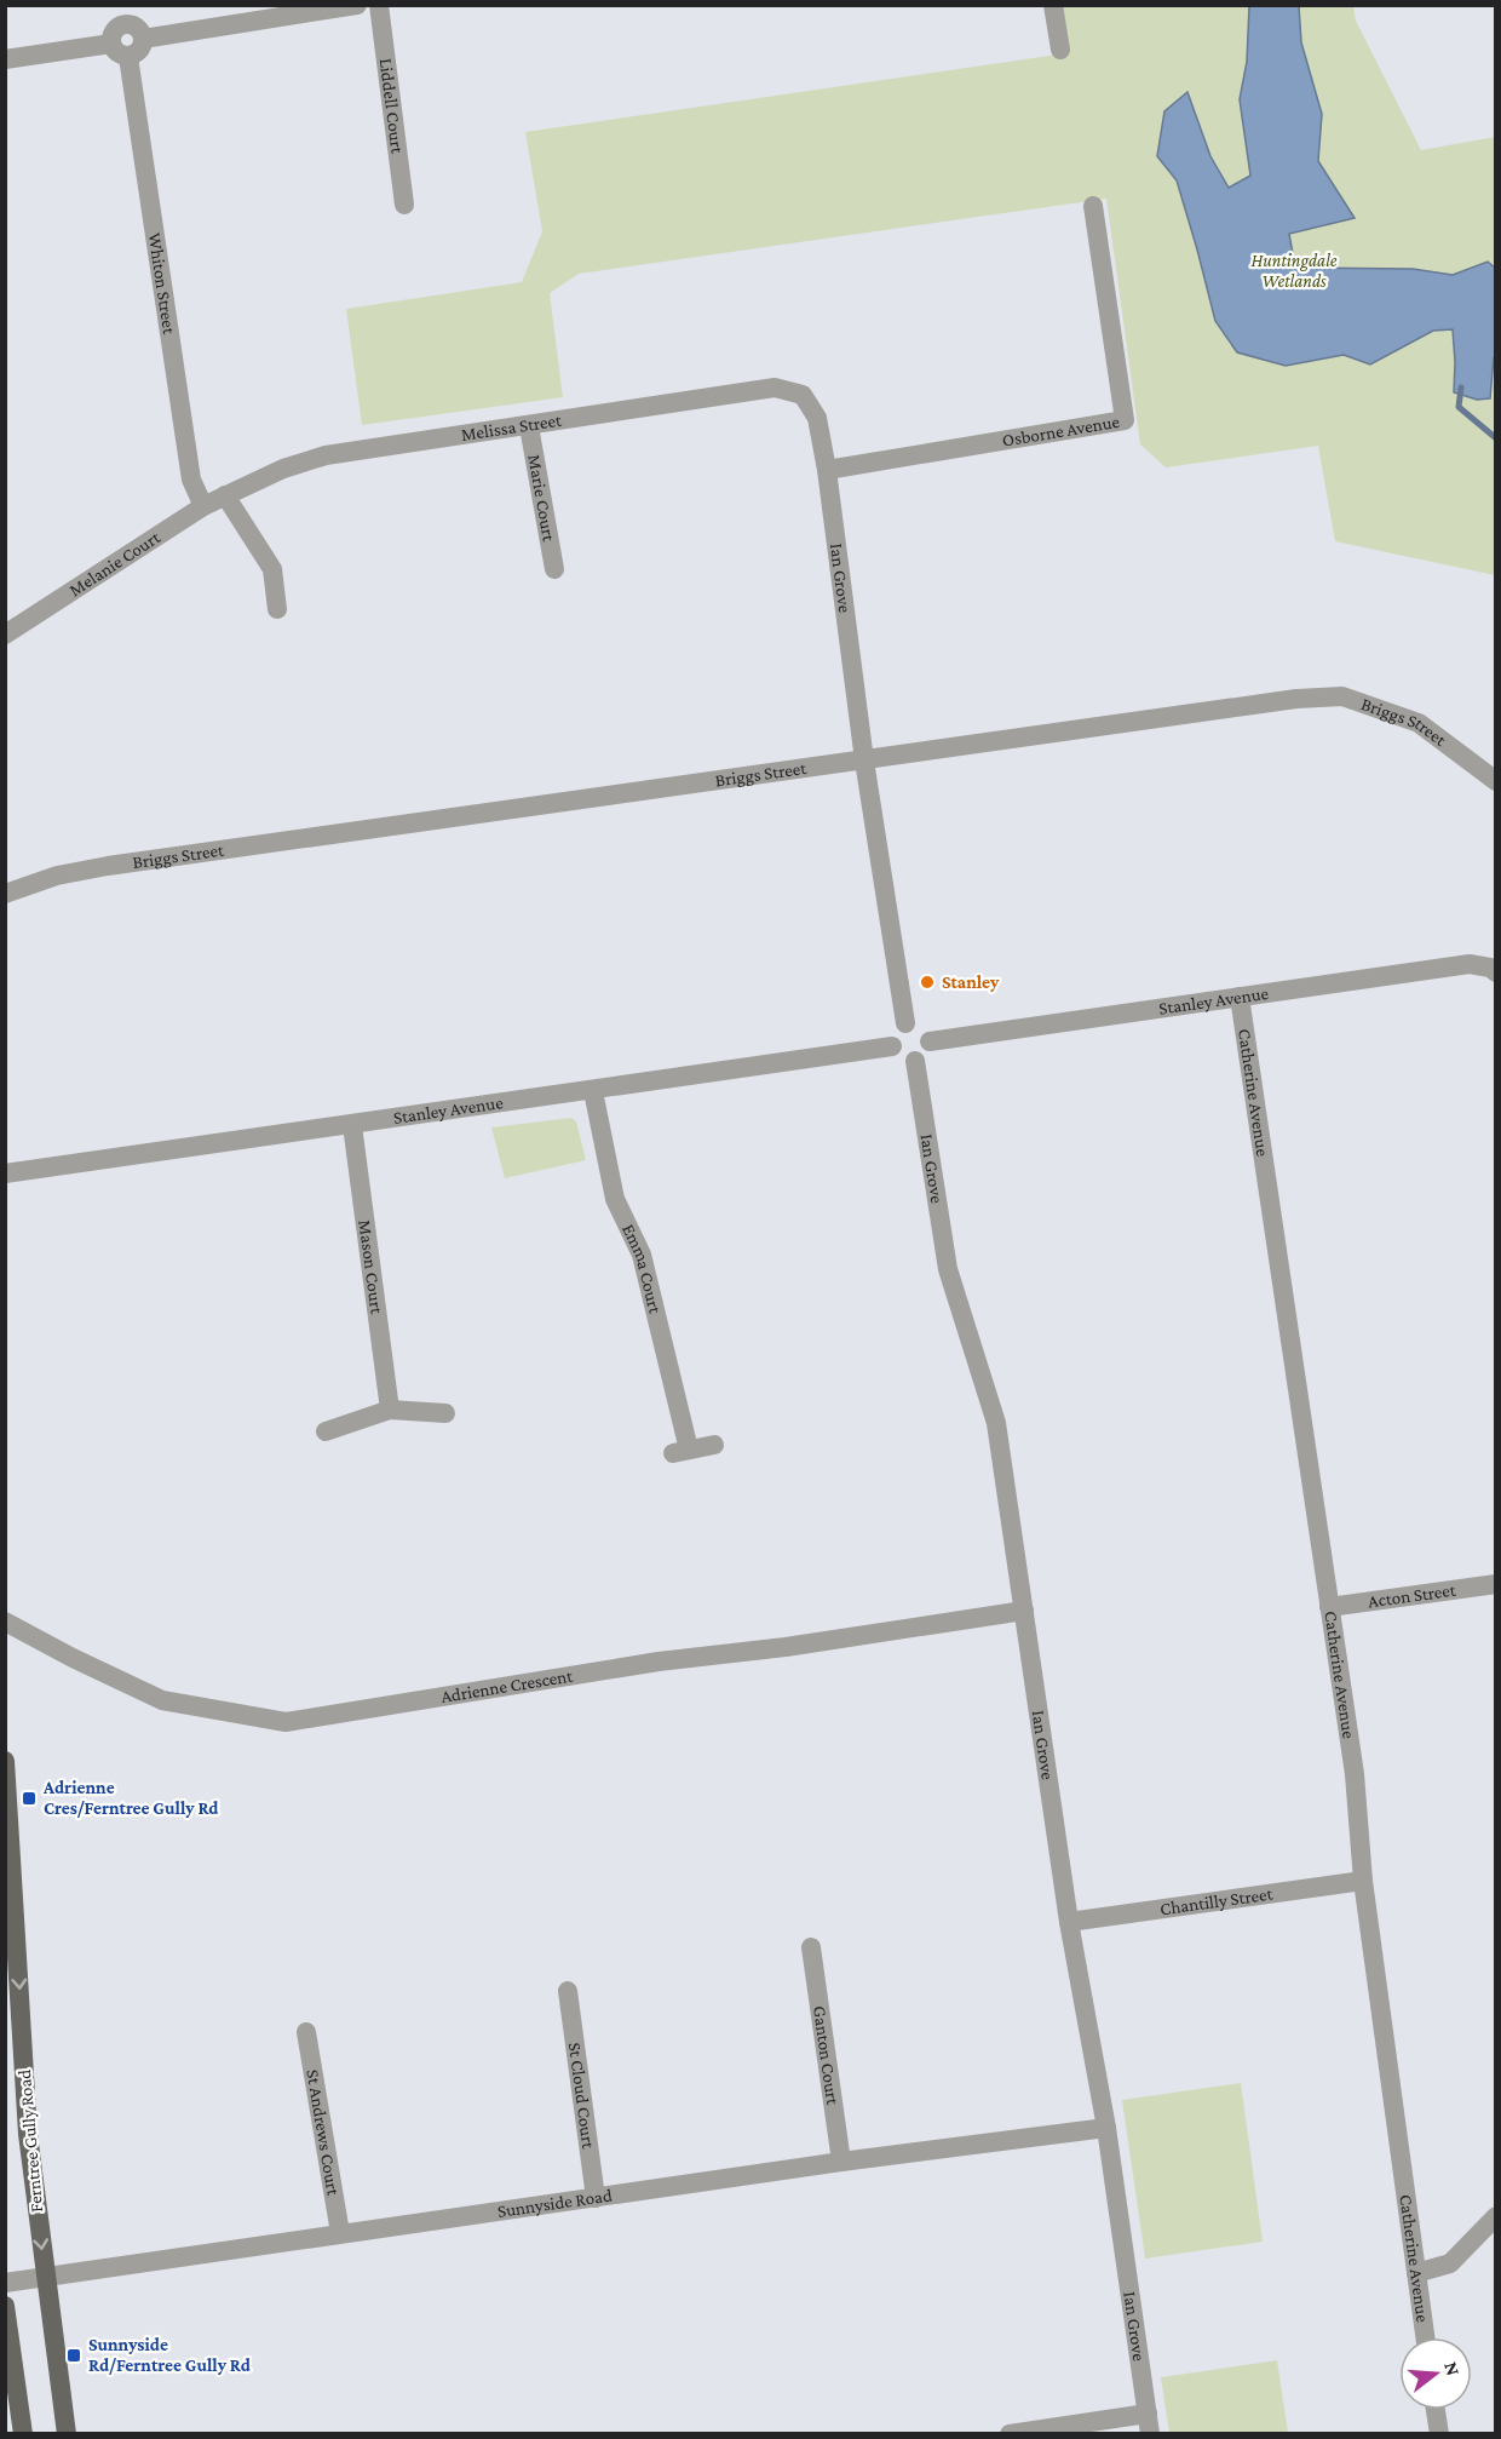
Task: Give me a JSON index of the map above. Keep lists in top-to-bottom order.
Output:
{
  "streets": {
    "main road": ["Ferntree Gully Road"],
    "street": [
      "Liddell Court",
      "Whiton Street",
      "Melissa Street",
      "Osborne Avenue",
      "Marie Court",
      "Melanie Court",
      "Ian Grove",
      "Briggs Street",
      "Stanley Avenue",
      "Catherine Avenue",
      "Mason Court",
      "Emma Court",
      "Acton Street",
      "Adrienne Crescent",
      "Chantilly Street",
      "Ganton Court",
      "St Cloud Court",
      "St Andrews Court",
      "Sunnyside Road"
    ]
  },
  "crossings": [
    ["Whiton Street", "Melanie Court"],
    ["Melissa Street", "Marie Court"],
    ["Melissa Street", "Melanie Court"],
    ["Melissa Street", "Ian Grove"],
    ["Osborne Avenue", "Ian Grove"],
    ["Ian Grove", "Briggs Street"],
    ["Ian Grove", "Stanley Avenue"],
    ["Ian Grove", "Adrienne Crescent"],
    ["Ian Grove", "Chantilly Street"],
    ["Ian Grove", "Sunnyside Road"],
    ["Stanley Avenue", "Catherine Avenue"],
    ["Stanley Avenue", "Mason Court"],
    ["Stanley Avenue", "Emma Court"],
    ["Catherine Avenue", "Acton Street"],
    ["Catherine Avenue", "Chantilly Street"],
    ["Ganton Court", "Sunnyside Road"],
    ["St Cloud Court", "Sunnyside Road"],
    ["St Andrews Court", "Sunnyside Road"],
    ["Ferntree Gully Road", "Sunnyside Road"]
  ],
  "one_way": ["Ferntree Gully Road"],
  "parks": ["Huntingdale Wetlands"],
  "places": {
    "other": ["Stanley"],
    "transit": ["Adrienne Cres/Ferntree Gully Rd", "Sunnyside Rd/Ferntree Gully Rd"]
  },
  "north": "right"
}
